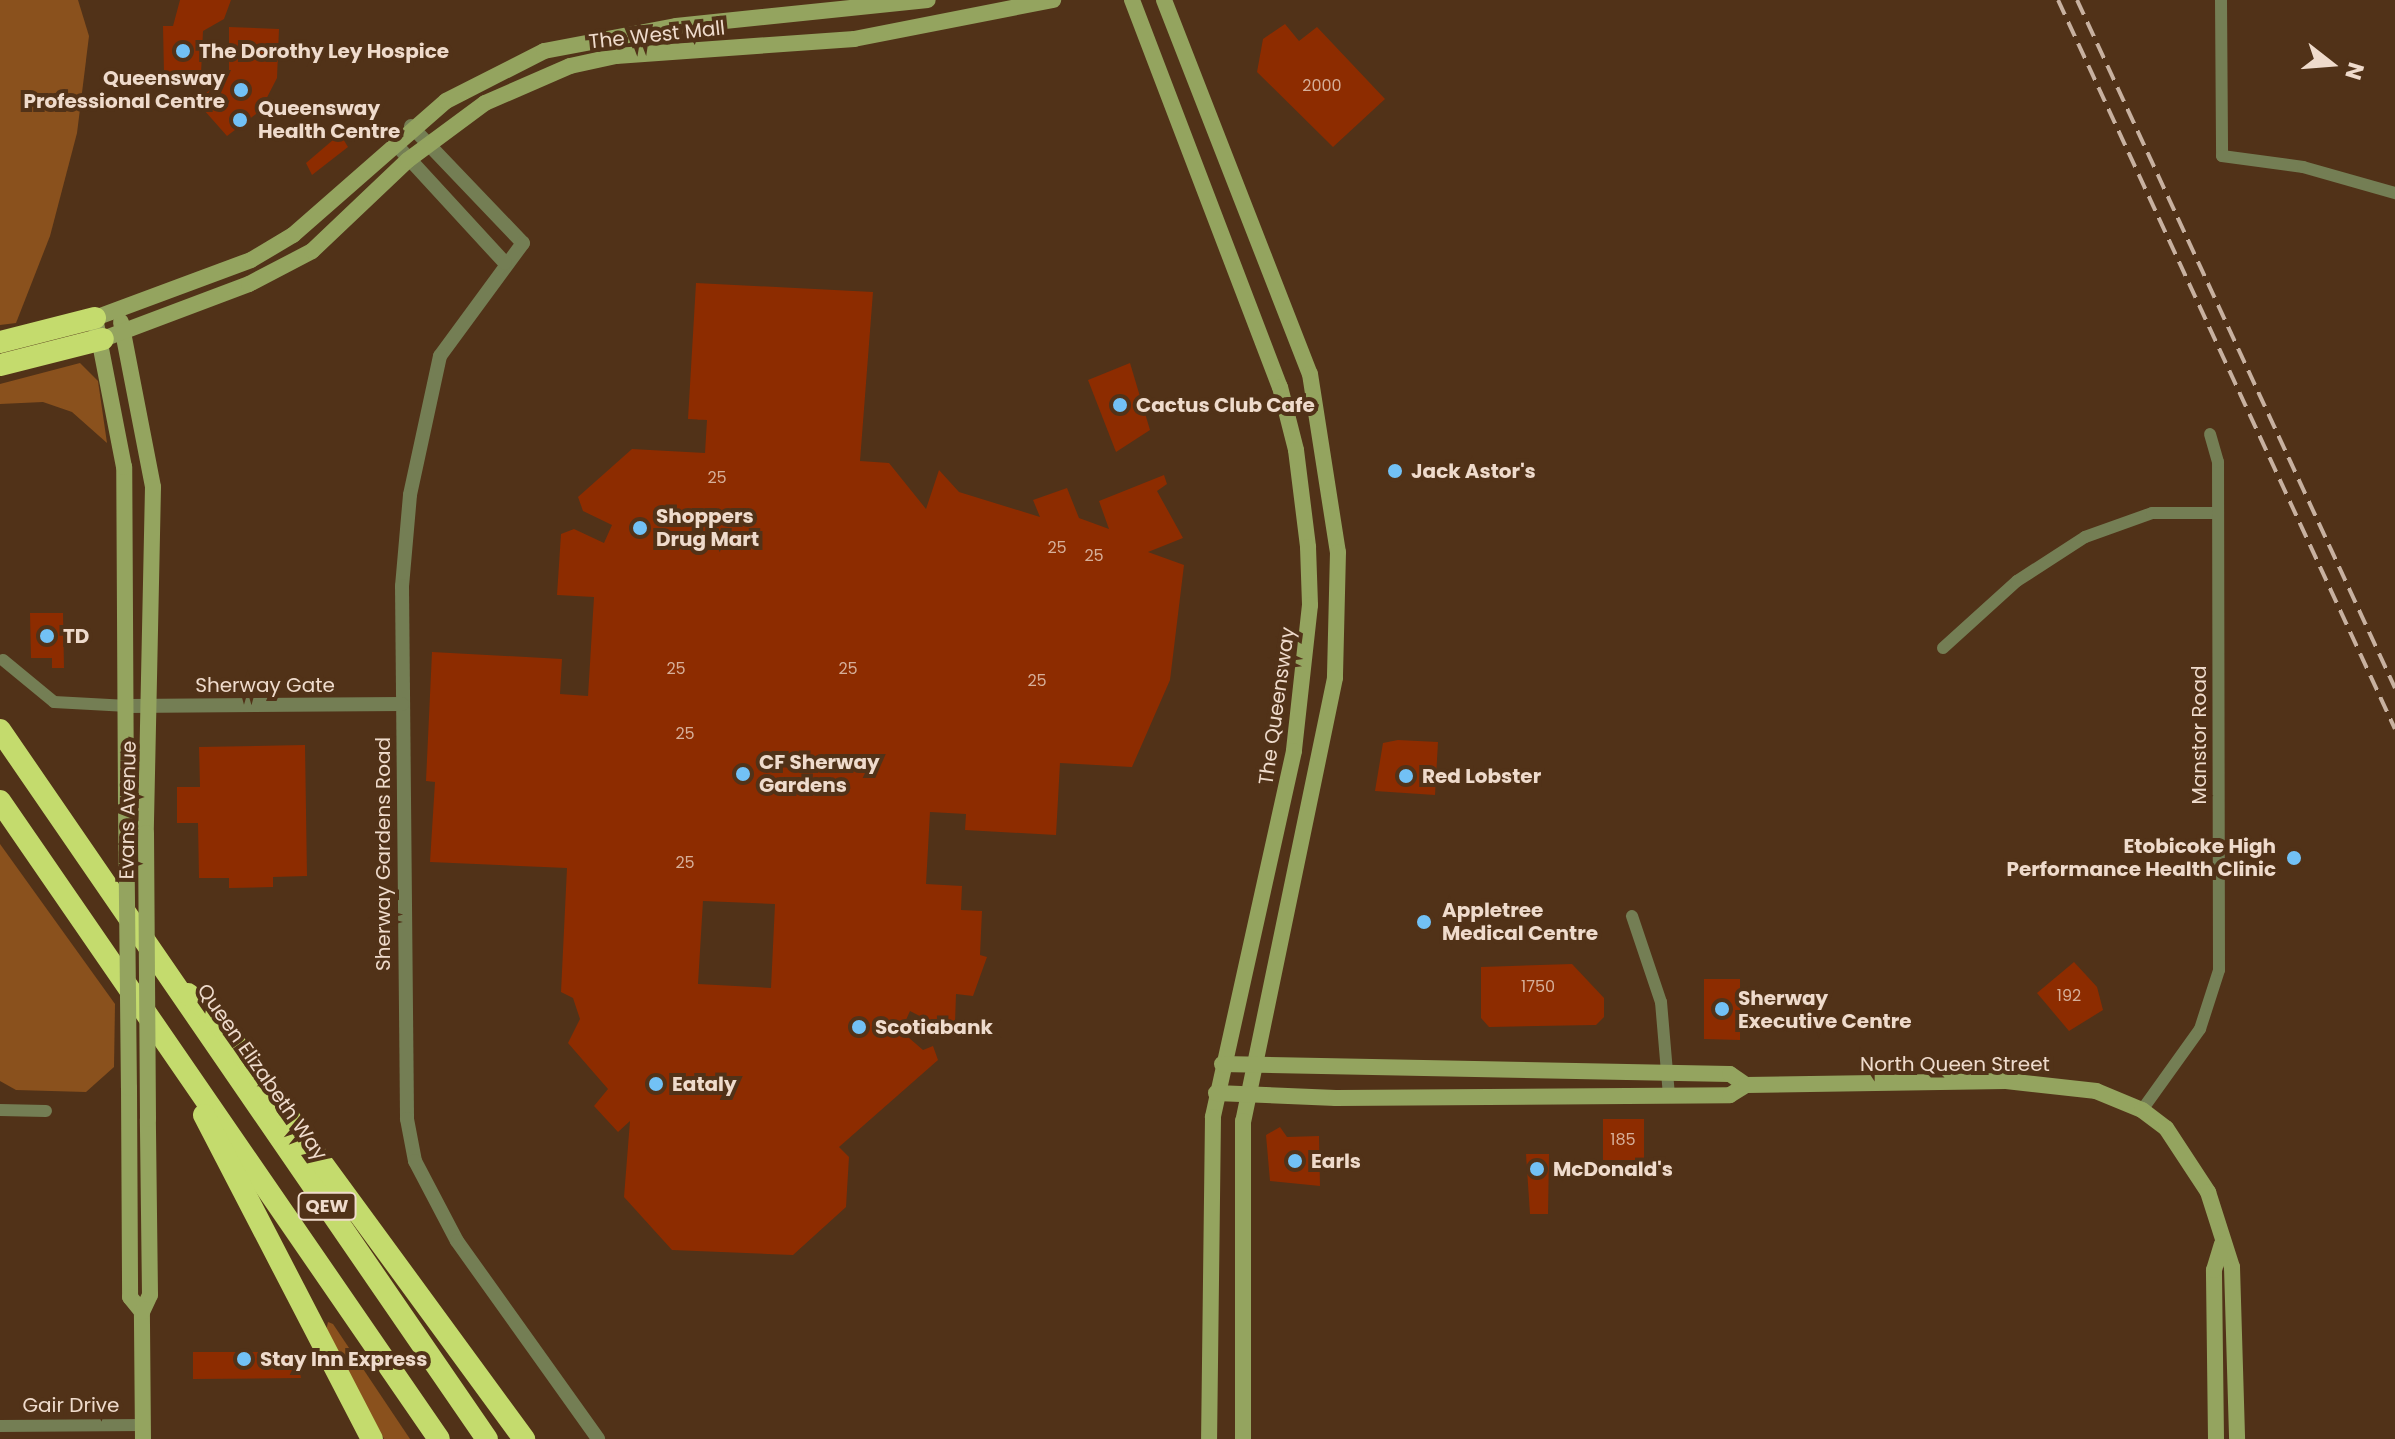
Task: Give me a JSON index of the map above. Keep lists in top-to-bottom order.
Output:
{
  "streets": {
    "highway": ["Queen Elizabeth Way", "QEW"],
    "main road": [
      "The West Mall",
      "The Queensway",
      "Evans Avenue",
      "North Queen Street"
    ],
    "street": [
      "Sherway Gate",
      "Manstor Road",
      "Sherway Gardens Road",
      "Gair Drive"
    ]
  },
  "crossings": [
    ["The West Mall", "Evans Avenue"],
    ["The West Mall", "Sherway Gardens Road"],
    ["Sherway Gate", "Evans Avenue"],
    ["Sherway Gate", "Sherway Gardens Road"],
    ["The Queensway", "North Queen Street"],
    ["Manstor Road", "North Queen Street"],
    ["Evans Avenue", "Gair Drive"]
  ],
  "places": [
    "The Dorothy Ley Hospice",
    "Queensway Professional Centre",
    "Queensway Health Centre",
    "Cactus Club Cafe",
    "Jack Astor's",
    "Shoppers Drug Mart",
    "TD",
    "CF Sherway Gardens",
    "Red Lobster",
    "Etobicoke High Performance Health Clinic",
    "Appletree Medical Centre",
    "Sherway Executive Centre",
    "Scotiabank",
    "Eataly",
    "Earls",
    "McDonald's",
    "Stay Inn Express"
  ],
  "house_numbers": [
    "2000",
    "25",
    "25",
    "25",
    "25",
    "25",
    "25",
    "25",
    "25",
    "1750",
    "192",
    "185"
  ],
  "north": "right"
}
